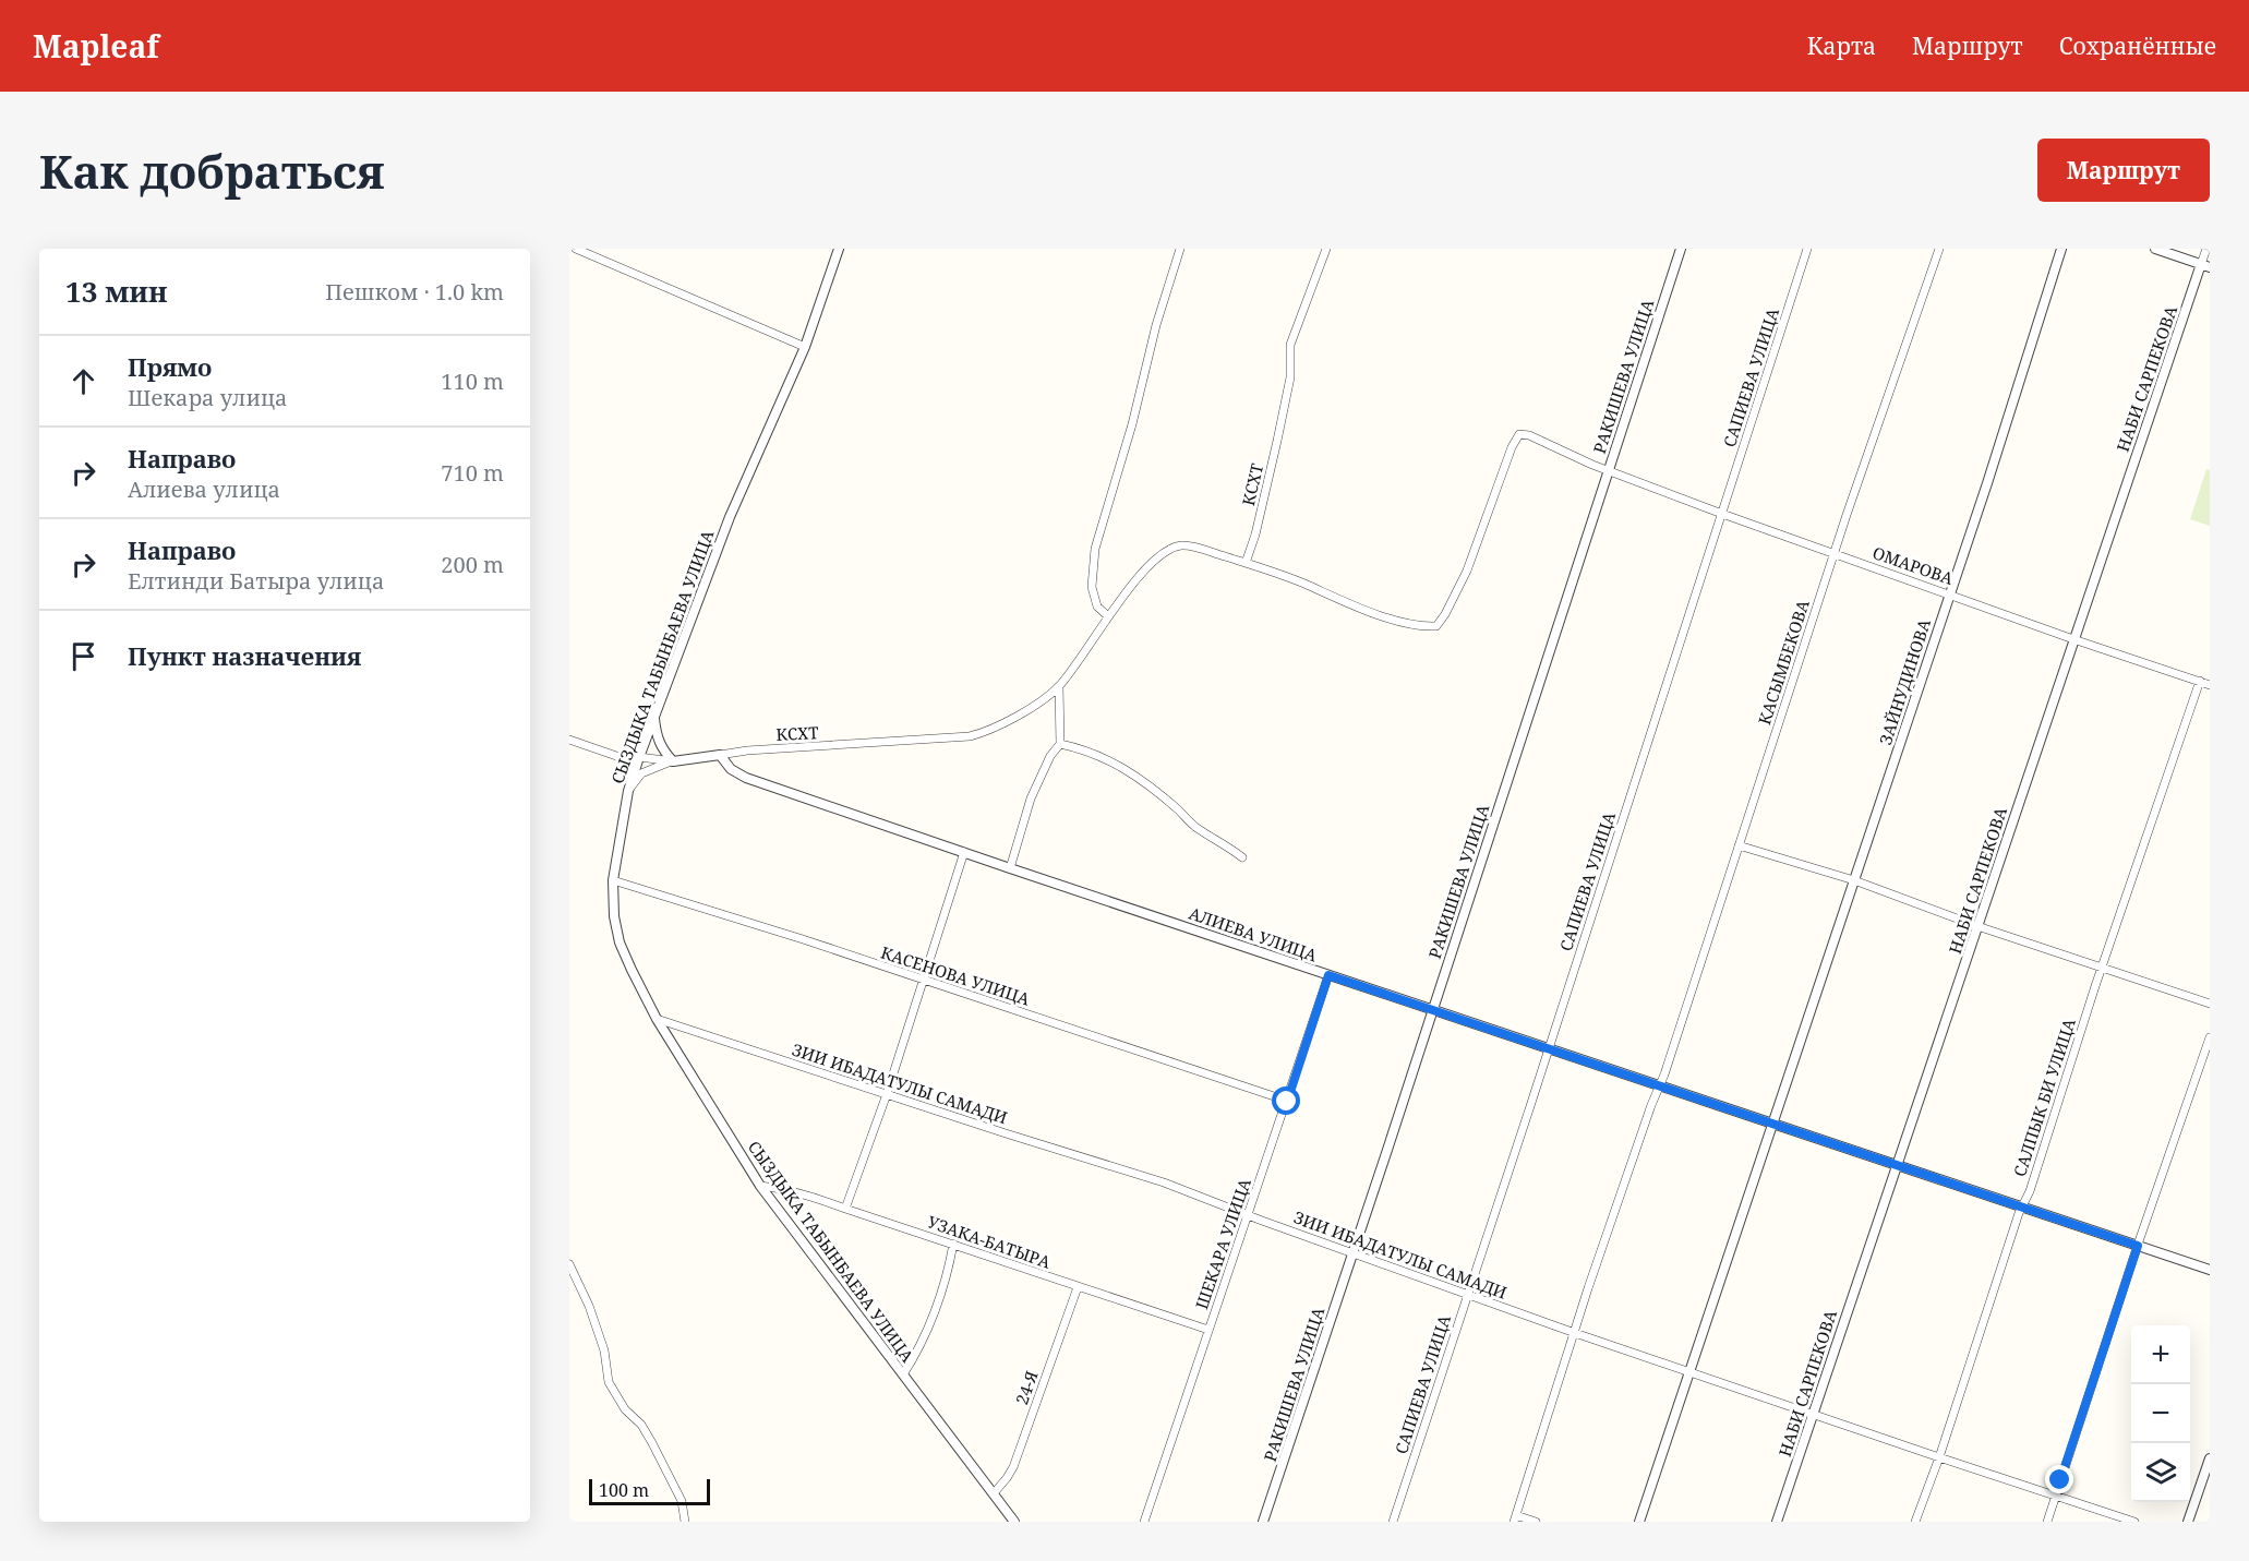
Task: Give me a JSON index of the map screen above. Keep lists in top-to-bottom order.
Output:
{
  "streets": {
    "street": [
      "РАКИШЕВА УЛИЦА",
      "САПИЕВА УЛИЦА",
      "НАБИ САРПЕКОВА",
      "КСХТ",
      "ОМАРОВА",
      "СЫЗДЫКА ТАБЫНБАЕВА УЛИЦА",
      "КАСЫМБЕКОВА",
      "ЗАЙНУДИНОВА",
      "АЛИЕВА УЛИЦА",
      "КАСЕНОВА УЛИЦА",
      "ЗИИ ИБАДАТУЛЫ САМАДИ",
      "САЛПЫК БИ УЛИЦА",
      "УЗАКА-БАТЫРА",
      "ШЕКАРА УЛИЦА",
      "24-Я"
    ]
  },
  "crossings": [
    ["РАКИШЕВА УЛИЦА", "ОМАРОВА"],
    ["РАКИШЕВА УЛИЦА", "АЛИЕВА УЛИЦА"],
    ["РАКИШЕВА УЛИЦА", "ЗИИ ИБАДАТУЛЫ САМАДИ"],
    ["САПИЕВА УЛИЦА", "ОМАРОВА"],
    ["САПИЕВА УЛИЦА", "АЛИЕВА УЛИЦА"],
    ["САПИЕВА УЛИЦА", "ЗИИ ИБАДАТУЛЫ САМАДИ"],
    ["НАБИ САРПЕКОВА", "ОМАРОВА"],
    ["НАБИ САРПЕКОВА", "АЛИЕВА УЛИЦА"],
    ["НАБИ САРПЕКОВА", "ЗИИ ИБАДАТУЛЫ САМАДИ"],
    ["КСХТ", "ОМАРОВА"],
    ["КСХТ", "АЛИЕВА УЛИЦА"],
    ["ОМАРОВА", "КАСЫМБЕКОВА"],
    ["ОМАРОВА", "ЗАЙНУДИНОВА"],
    ["ОМАРОВА", "САЛПЫК БИ УЛИЦА"],
    ["СЫЗДЫКА ТАБЫНБАЕВА УЛИЦА", "КАСЕНОВА УЛИЦА"],
    ["СЫЗДЫКА ТАБЫНБАЕВА УЛИЦА", "ЗИИ ИБАДАТУЛЫ САМАДИ"],
    ["СЫЗДЫКА ТАБЫНБАЕВА УЛИЦА", "УЗАКА-БАТЫРА"],
    ["СЫЗДЫКА ТАБЫНБАЕВА УЛИЦА", "24-Я"],
    ["КАСЫМБЕКОВА", "АЛИЕВА УЛИЦА"],
    ["КАСЫМБЕКОВА", "ЗИИ ИБАДАТУЛЫ САМАДИ"],
    ["ЗАЙНУДИНОВА", "АЛИЕВА УЛИЦА"],
    ["ЗАЙНУДИНОВА", "ЗИИ ИБАДАТУЛЫ САМАДИ"],
    ["АЛИЕВА УЛИЦА", "САЛПЫК БИ УЛИЦА"],
    ["АЛИЕВА УЛИЦА", "ШЕКАРА УЛИЦА"],
    ["КАСЕНОВА УЛИЦА", "ШЕКАРА УЛИЦА"],
    ["ЗИИ ИБАДАТУЛЫ САМАДИ", "САЛПЫК БИ УЛИЦА"],
    ["ЗИИ ИБАДАТУЛЫ САМАДИ", "ШЕКАРА УЛИЦА"],
    ["УЗАКА-БАТЫРА", "ШЕКАРА УЛИЦА"],
    ["УЗАКА-БАТЫРА", "24-Я"]
  ],
  "scale_bar": "100 m",
  "page": {
    "header": "Mapleaf",
    "nav": ["Карта", "Маршрут", "Сохранённые"],
    "buttons": "Маршрут",
    "title": "Как добраться",
    "heading": ["13 мин", "Пешком · 1.0 km"],
    "list": [
      ["Прямо", "Шекара улица", "110 m"],
      ["Направо", "Алиева улица", "710 m"],
      ["Направо", "Елтинди Батыра улица", "200 m"],
      "Пункт назначения"
    ],
    "map_buttons": ["+", "−"],
    "scale": "100 m"
  }
}
